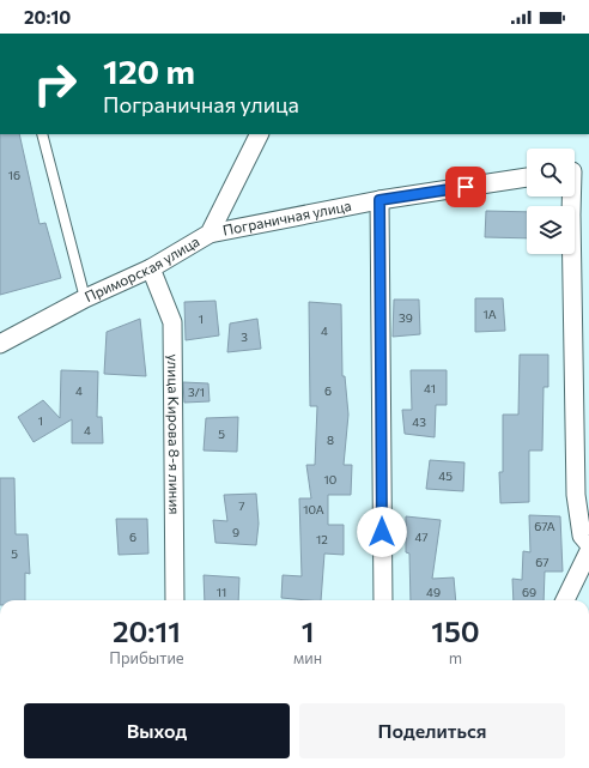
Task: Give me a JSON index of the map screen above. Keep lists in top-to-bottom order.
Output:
{
  "streets": {
    "street": ["Пограничная улица", "Приморская улица", "улица Кирова 8-я линия"]
  },
  "crossings": [
    ["Пограничная улица", "Приморская улица"],
    ["Приморская улица", "улица Кирова 8-я линия"]
  ],
  "house_numbers": [
    "16",
    "1А",
    "39",
    "1",
    "4",
    "3",
    "41",
    "4",
    "6",
    "3/1",
    "1",
    "43",
    "4",
    "5",
    "8",
    "45",
    "10",
    "7",
    "10А",
    "67А",
    "9",
    "6",
    "47",
    "12",
    "5",
    "67",
    "11",
    "49",
    "69"
  ],
  "page": {
    "status": "20:10",
    "turn": ["120 m", "Пограничная улица"],
    "eta": [
      "20:11",
      "Прибытие",
      "1",
      "мин",
      "150",
      "m"
    ],
    "buttons": ["Выход", "Поделиться"]
  }
}
